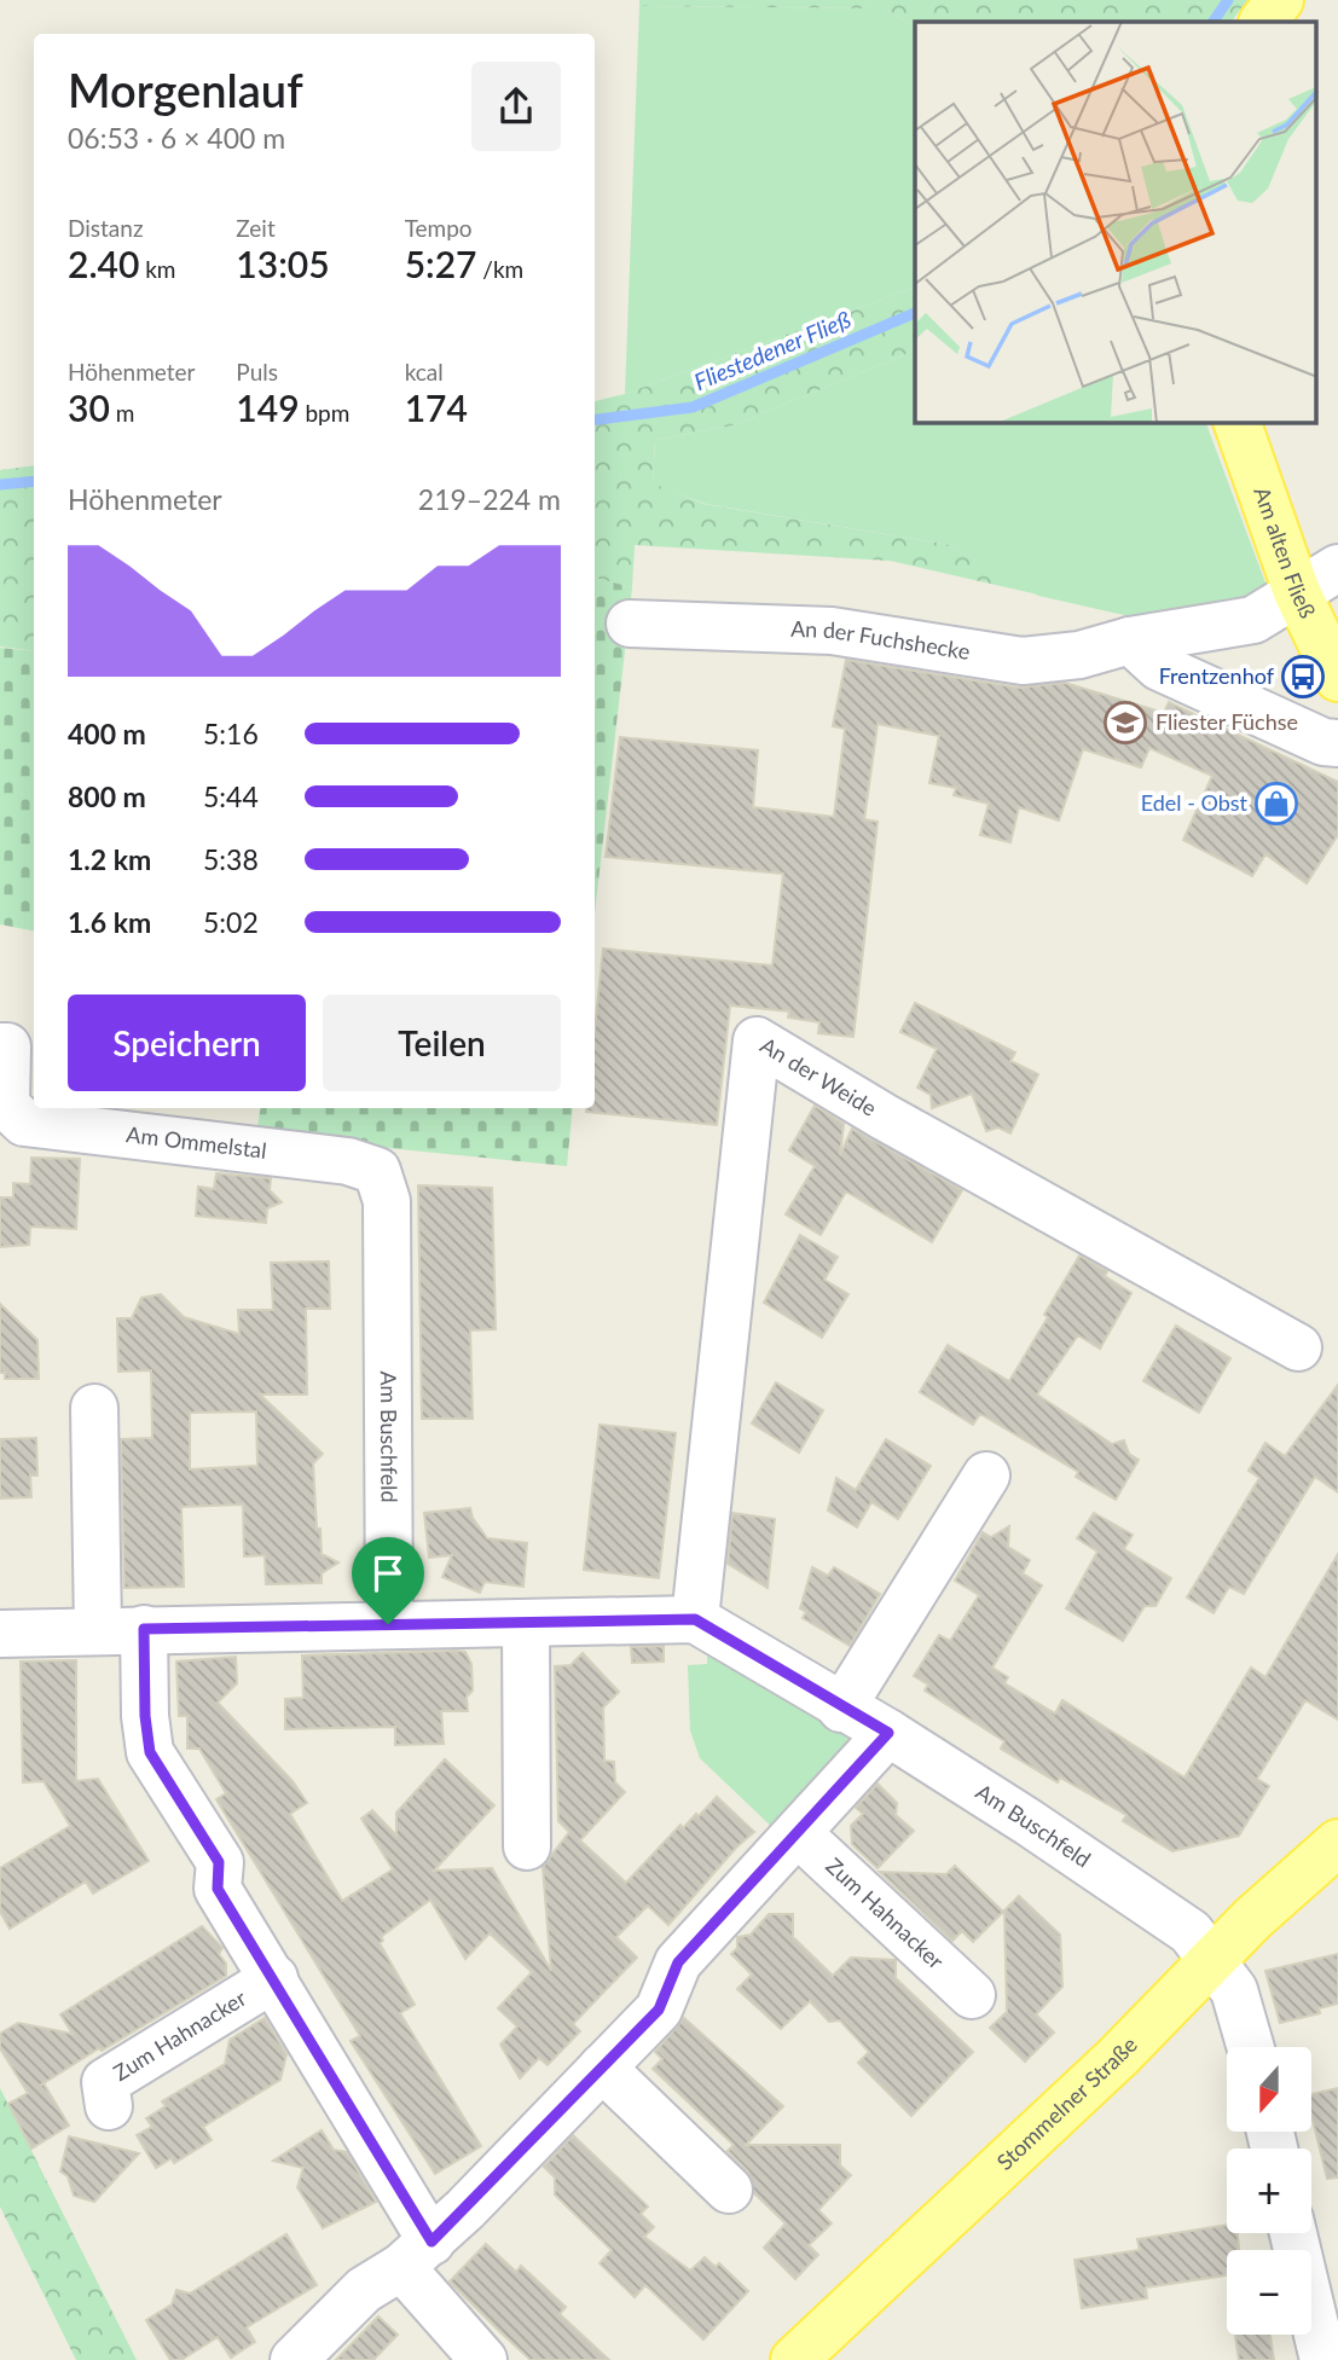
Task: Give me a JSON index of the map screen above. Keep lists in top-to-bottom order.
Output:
{
  "streets": {
    "main road": ["Am alten Fließ", "Stommelner Straße"],
    "street": [
      "An der Fuchshecke",
      "An der Weide",
      "Am Ommelstal",
      "Am Buschfeld",
      "Zum Hahnacker"
    ]
  },
  "crossings": [
    ["Am alten Fließ", "An der Fuchshecke"],
    ["An der Weide", "Am Buschfeld"],
    ["Am Ommelstal", "Am Buschfeld"],
    ["Am Buschfeld", "Stommelner Straße"]
  ],
  "water": ["Fliestedener Fließ"],
  "places": {
    "bus stop": ["Frentzenhof"],
    "school or university": ["Fliester Füchse"],
    "shop": ["Edel - Obst"]
  },
  "north": "bottom",
  "page": {
    "heading": ["Morgenlauf", "06:53 · 6 × 400 m"],
    "stats": [
      ["Distanz", "2.40 km"],
      ["Zeit", "13:05"],
      ["Tempo", "5:27 /km"],
      ["Höhenmeter", "30 m"],
      ["Puls", "149 bpm"],
      ["kcal", "174"]
    ],
    "chart": ["Höhenmeter", "219–224 m"],
    "list": [
      {
        "name": "400 m",
        "note": "5:16"
      },
      {
        "name": "800 m",
        "note": "5:44"
      },
      {
        "name": "1.2 km",
        "note": "5:38"
      },
      {
        "name": "1.6 km",
        "note": "5:02"
      }
    ],
    "buttons": ["Speichern", "Teilen"],
    "map_buttons": ["+", "−"]
  }
}
